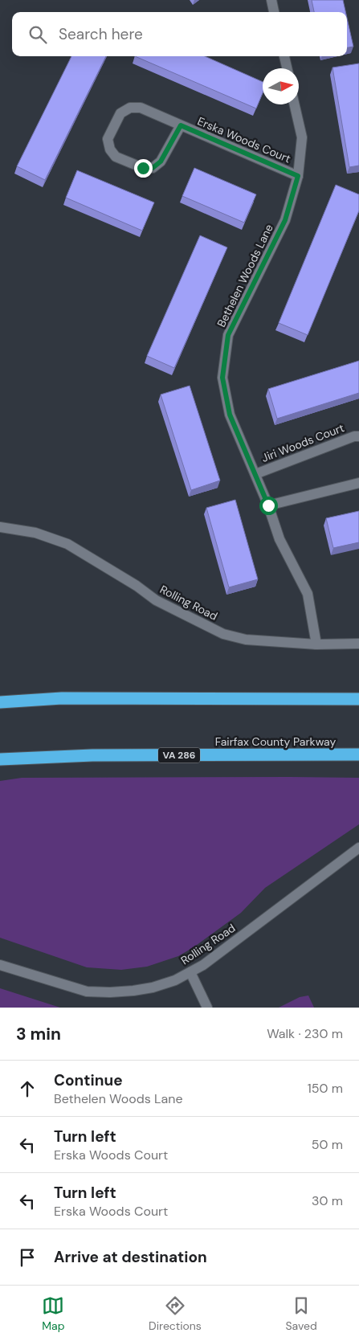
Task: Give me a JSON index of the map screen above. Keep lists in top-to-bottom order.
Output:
{
  "streets": {
    "highway": ["Fairfax County Parkway", "VA 286"],
    "street": [
      "Erska Woods Court",
      "Bethelen Woods Lane",
      "Jiri Woods Court",
      "Rolling Road"
    ]
  },
  "crossings": [
    ["Erska Woods Court", "Bethelen Woods Lane"],
    ["Bethelen Woods Lane", "Jiri Woods Court"],
    ["Bethelen Woods Lane", "Rolling Road"]
  ],
  "north": "right",
  "page": {
    "search": "Search here",
    "heading": ["3 min", "Walk · 230 m"],
    "list": [
      ["Continue", "Bethelen Woods Lane", "150 m"],
      ["Turn left", "Erska Woods Court", "50 m"],
      ["Turn left", "Erska Woods Court", "30 m"],
      "Arrive at destination"
    ],
    "nav": ["Map", "Directions", "Saved"]
  }
}
